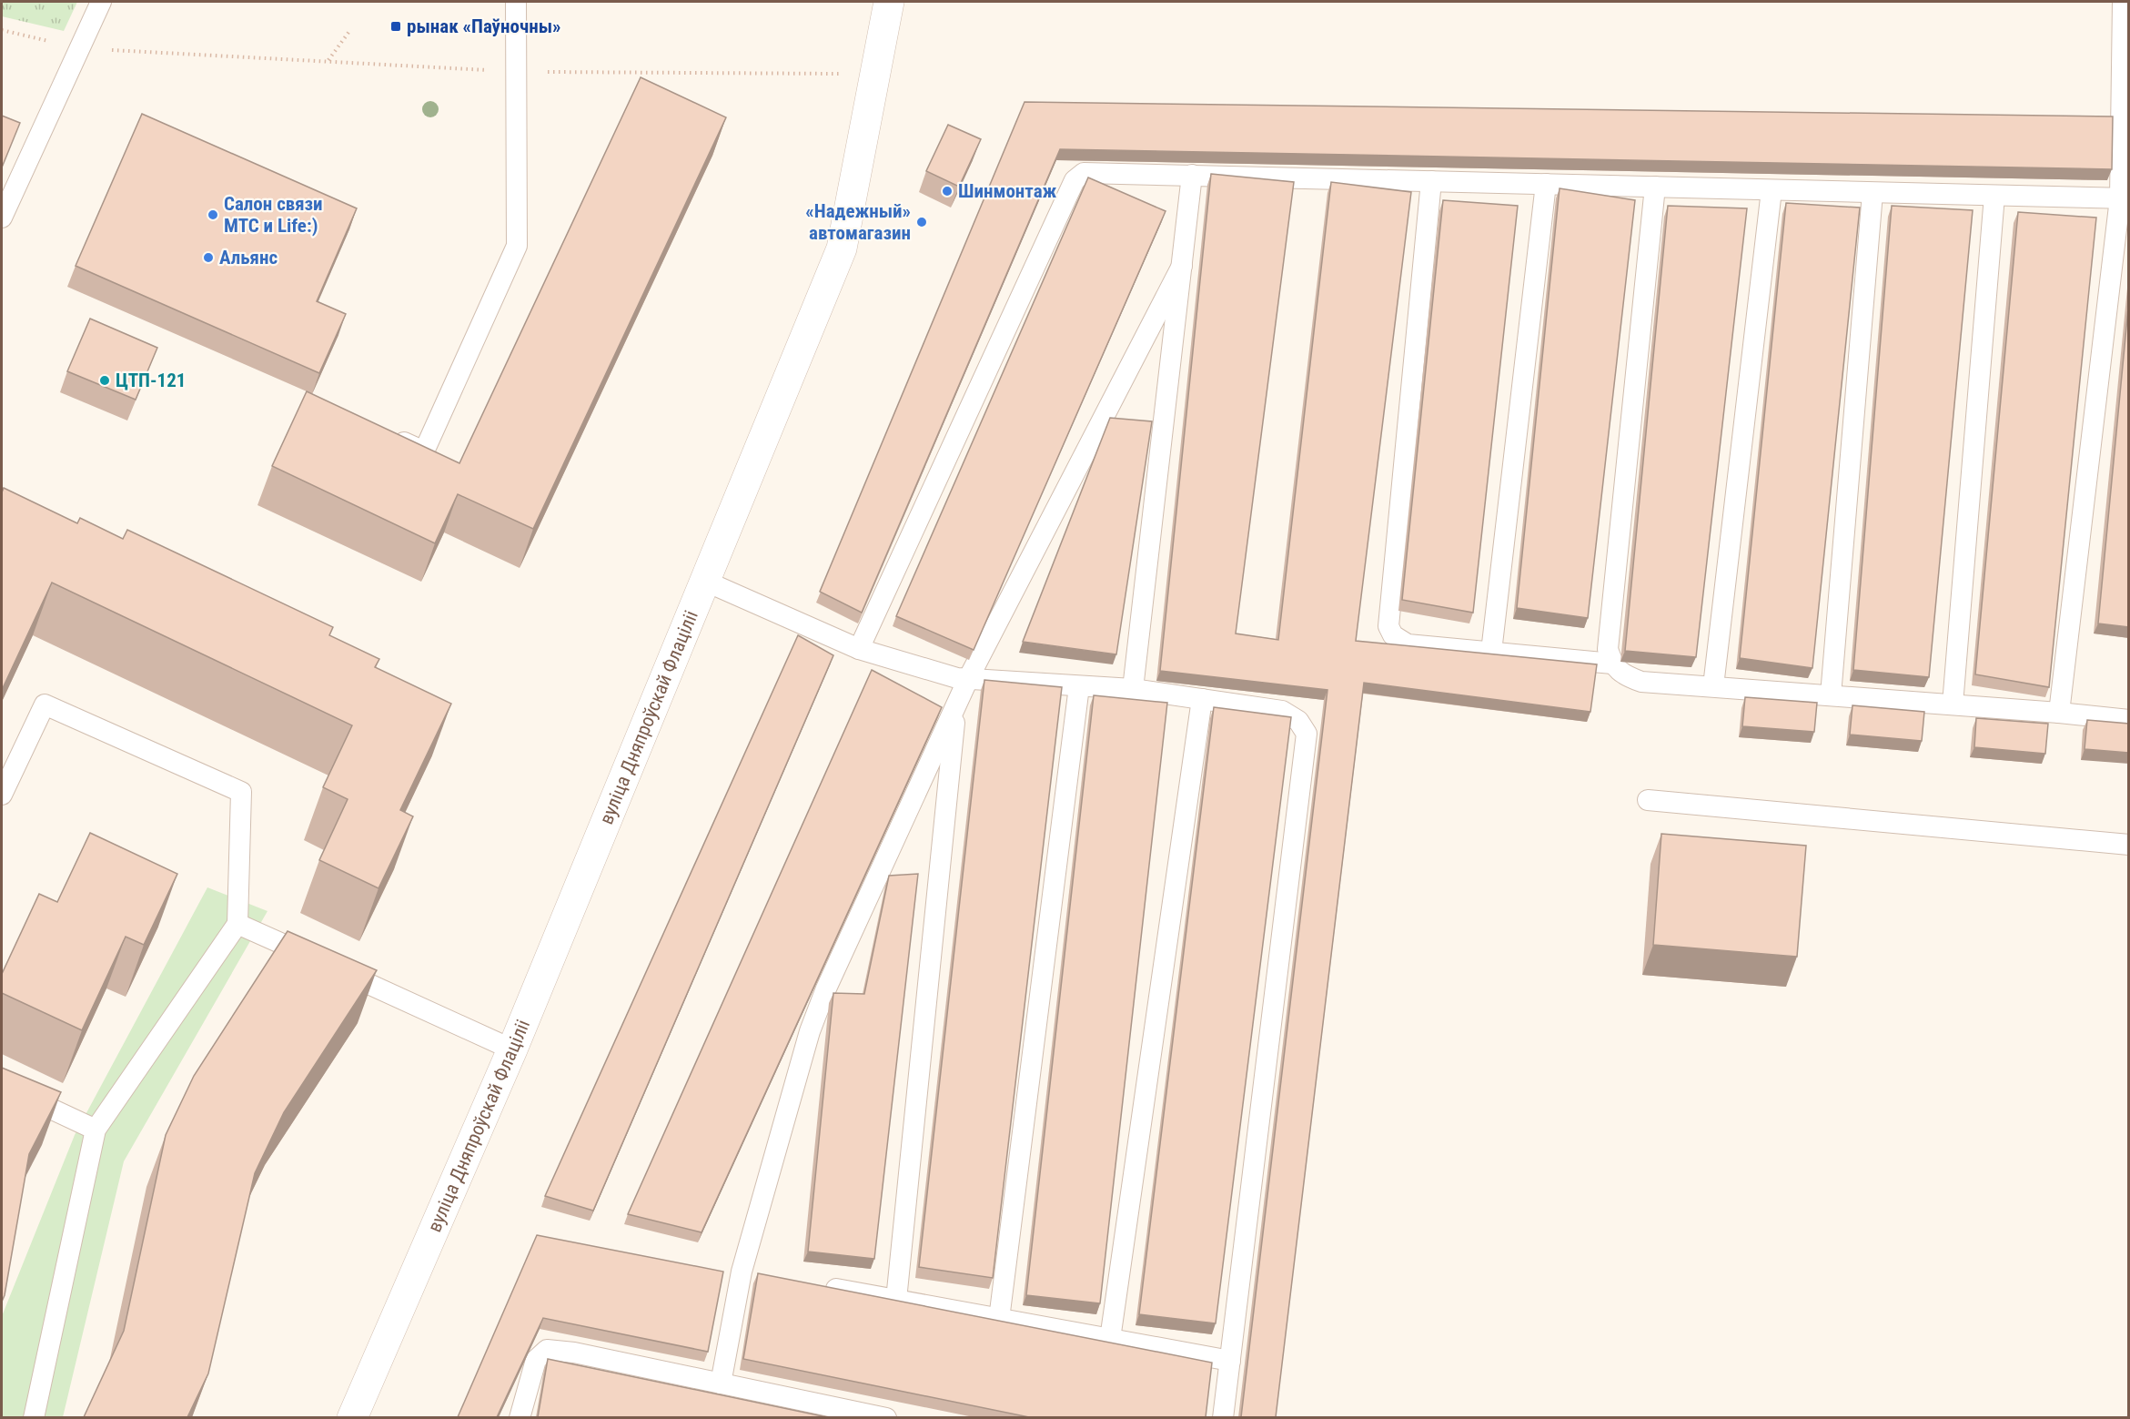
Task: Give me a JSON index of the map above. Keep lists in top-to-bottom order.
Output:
{
  "streets": {
    "street": ["вуліца Дняпроўскай Флаціліі"]
  },
  "places": {
    "transit": ["рынак «Паўночны»"],
    "other": [
      "Шинмонтаж",
      "Салон связи МТС и Life:)",
      "«Надежный» автомагазин",
      "Альянс",
      "ЦТП-121"
    ]
  }
}
